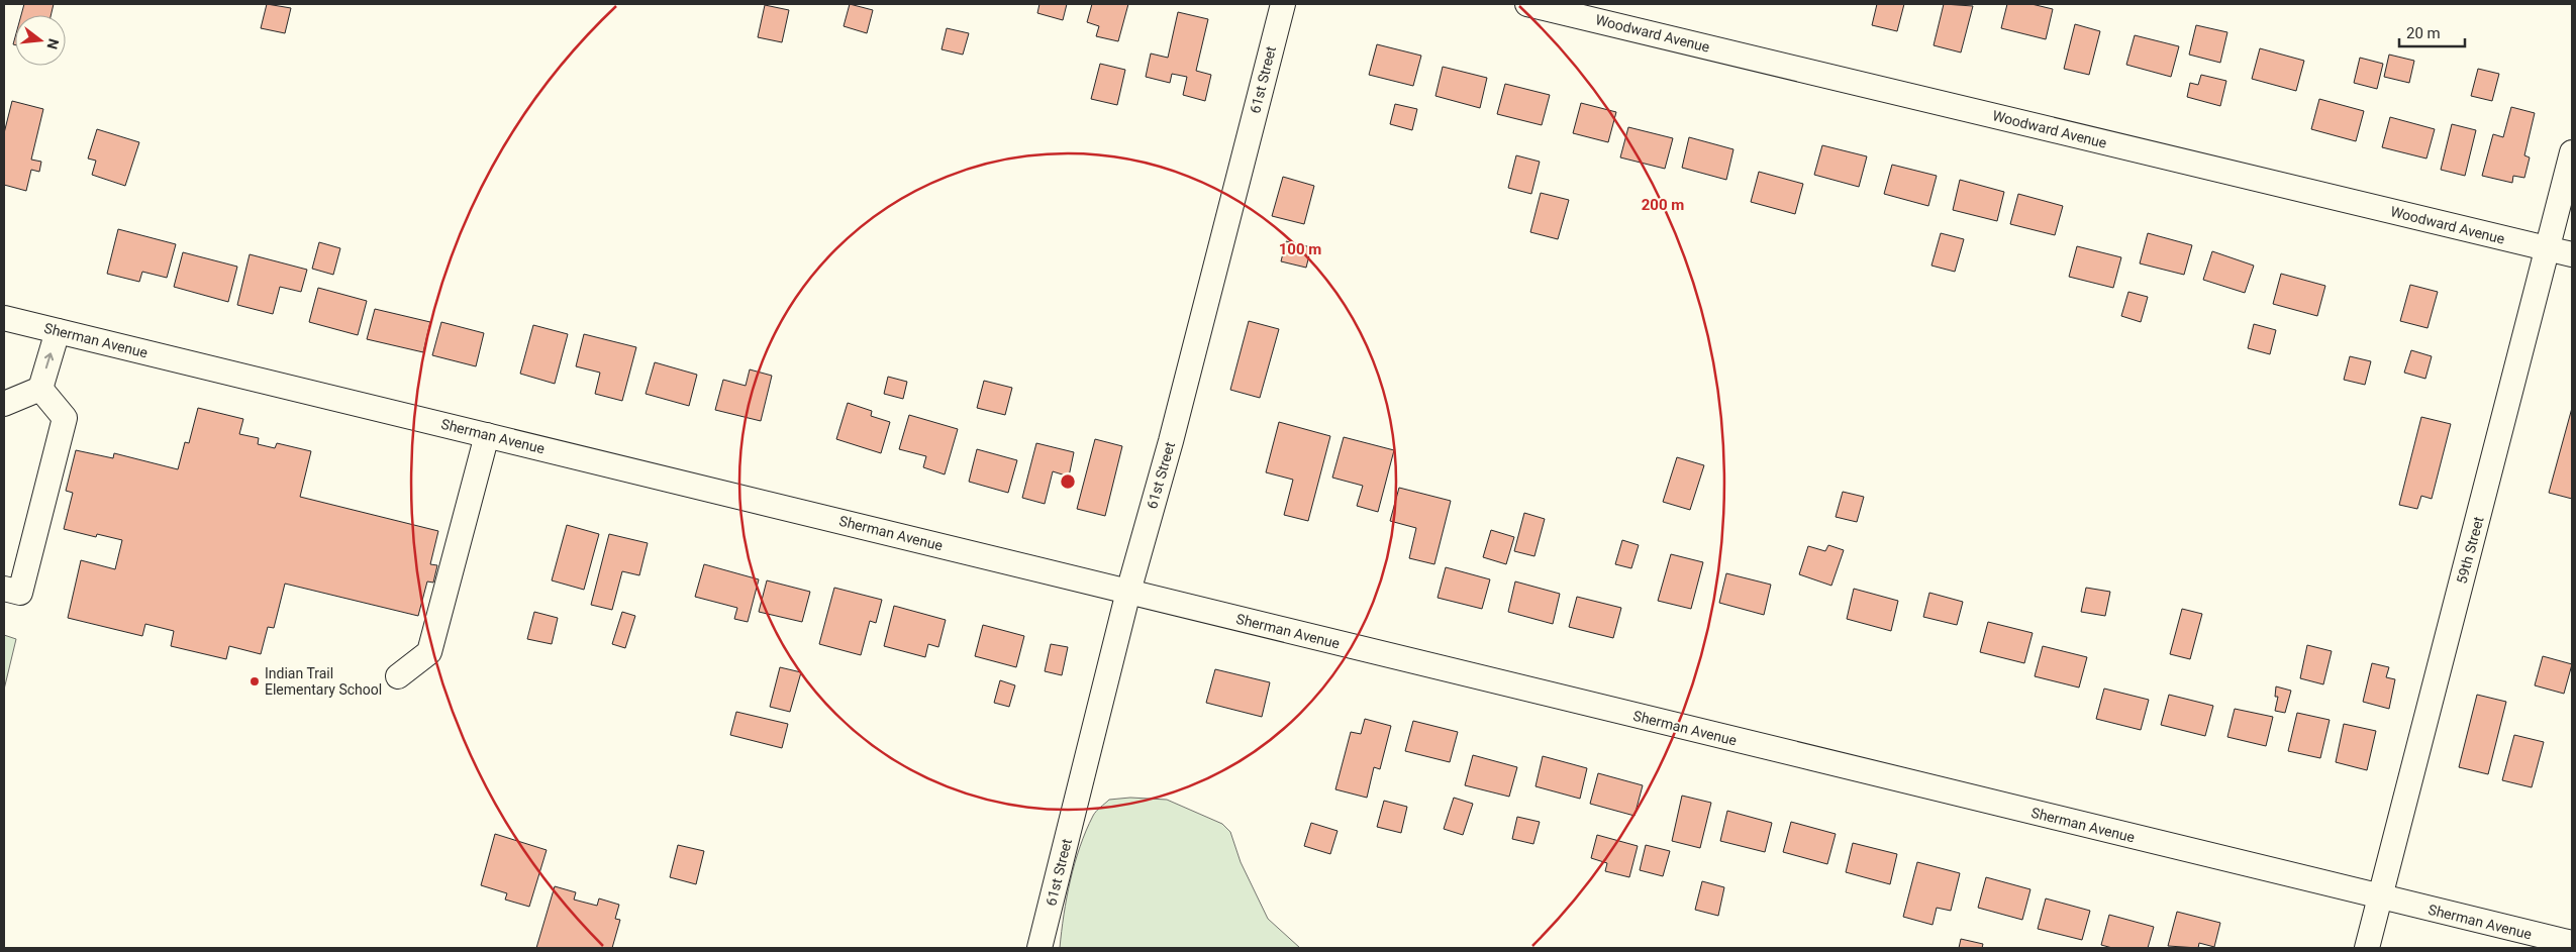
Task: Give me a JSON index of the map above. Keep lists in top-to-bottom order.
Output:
{
  "streets": {
    "street": [
      "Woodward Avenue",
      "61st Street",
      "Sherman Avenue",
      "59th Street"
    ]
  },
  "crossings": [
    ["Woodward Avenue", "59th Street"],
    ["61st Street", "Sherman Avenue"],
    ["Sherman Avenue", "59th Street"]
  ],
  "places": ["Indian Trail Elementary School"],
  "scale_bar": "20 m",
  "north": "right",
  "rings": ["200 m", "100 m"]
}
